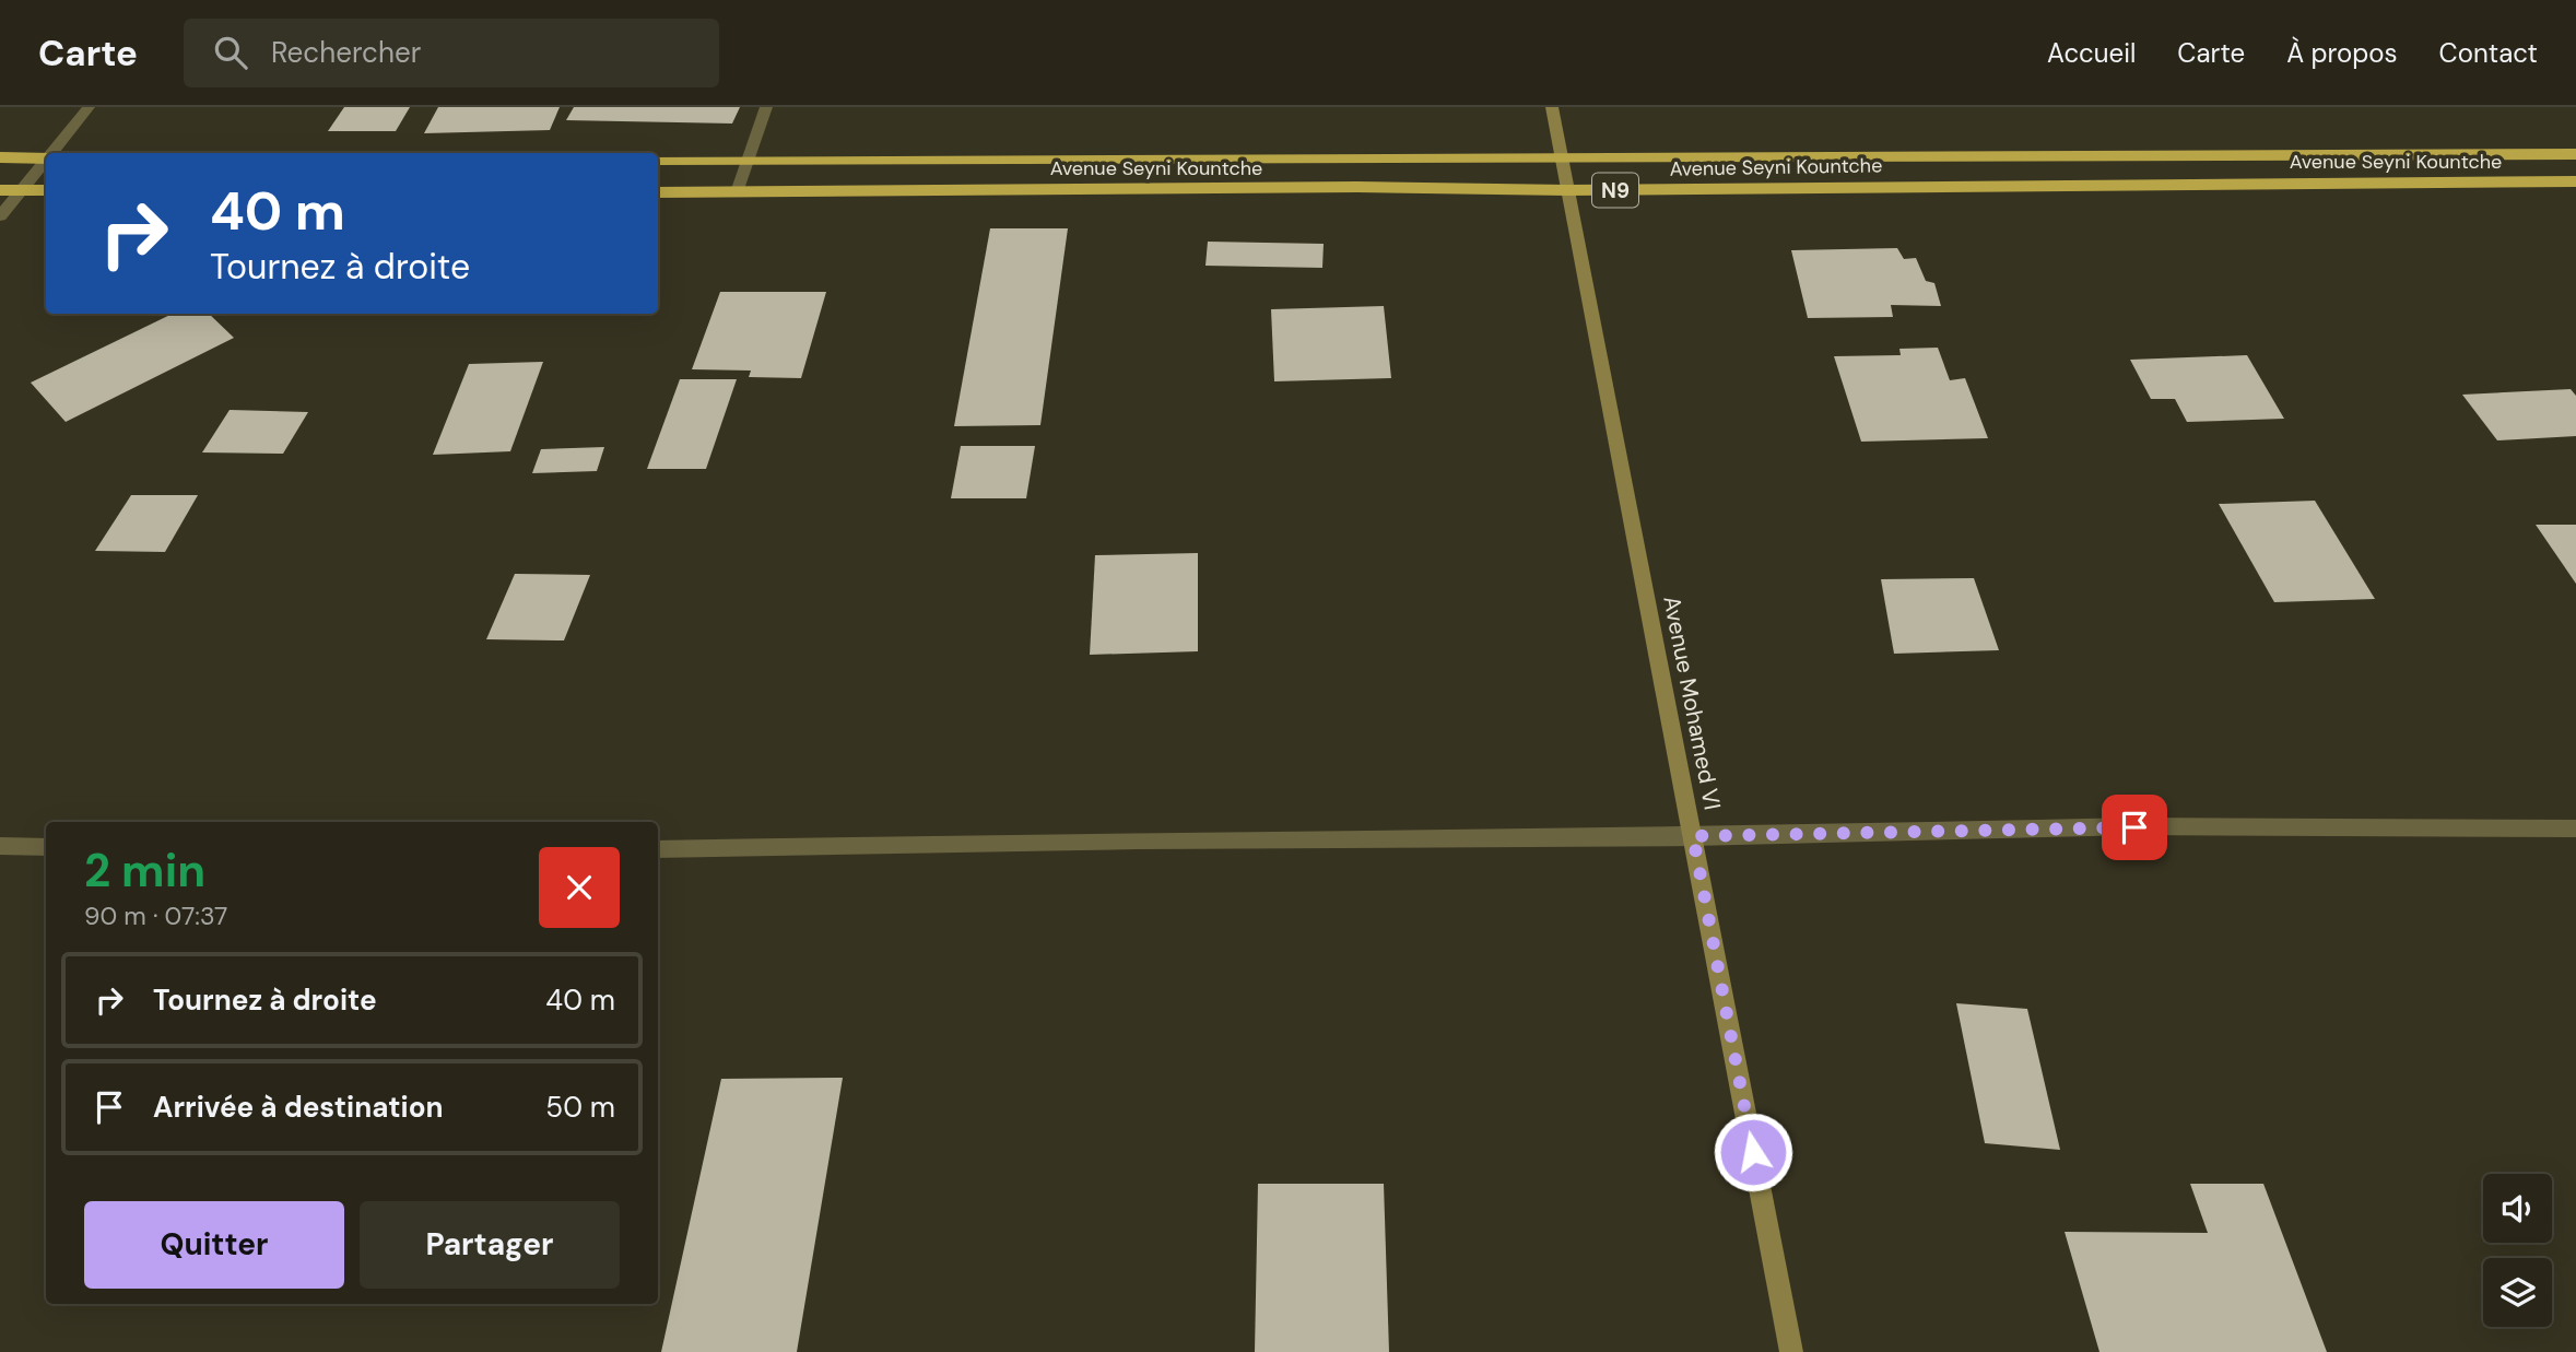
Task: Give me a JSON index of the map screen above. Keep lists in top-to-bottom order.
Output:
{
  "streets": {
    "highway": ["Avenue Seyni Kountche", "N9"],
    "street": ["Avenue Mohamed VI"]
  },
  "crossings": [
    ["Avenue Seyni Kountche", "Avenue Mohamed VI"]
  ],
  "page": {
    "header": "Carte",
    "search": "Rechercher",
    "nav": [
      "Accueil",
      "Carte",
      "À propos",
      "Contact"
    ],
    "turn": ["40 m", "Tournez à droite"],
    "heading": ["2 min", "90 m · 07:37"],
    "list": [
      {
        "name": "Tournez à droite",
        "value": "40 m"
      },
      {
        "name": "Arrivée à destination",
        "value": "50 m"
      }
    ],
    "buttons": ["Quitter", "Partager"]
  }
}
